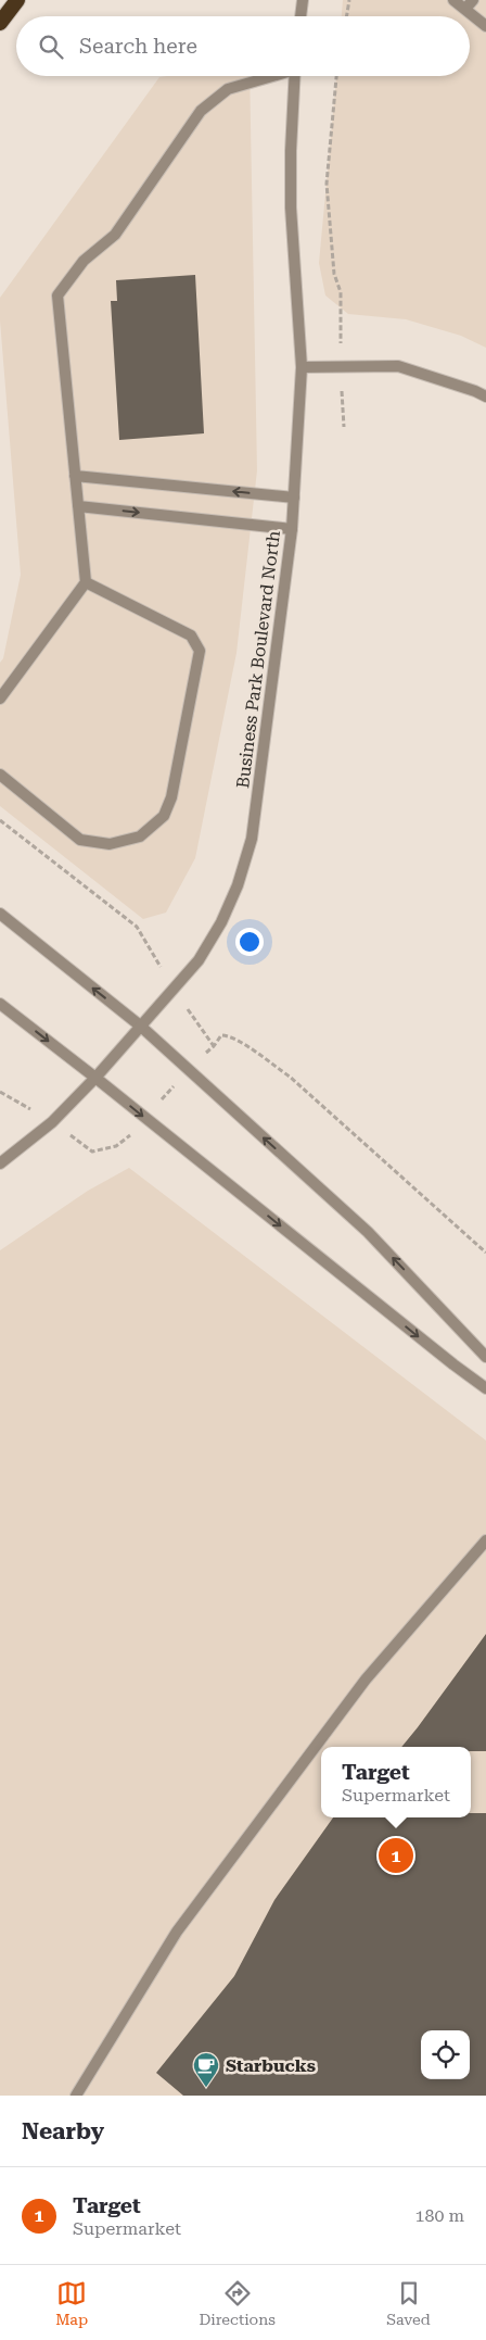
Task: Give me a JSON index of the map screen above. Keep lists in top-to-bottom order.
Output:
{
  "streets": {
    "street": ["Business Park Boulevard North"]
  },
  "places": {
    "cafe": ["Starbucks"]
  },
  "page": {
    "search": "Search here",
    "popup": ["Target", "Supermarket"],
    "pins": "1",
    "heading": "Nearby",
    "list": [
      {
        "mark": "1",
        "name": "Target",
        "note": "Supermarket",
        "value": "180 m"
      }
    ],
    "nav": ["Map", "Directions", "Saved"]
  }
}
